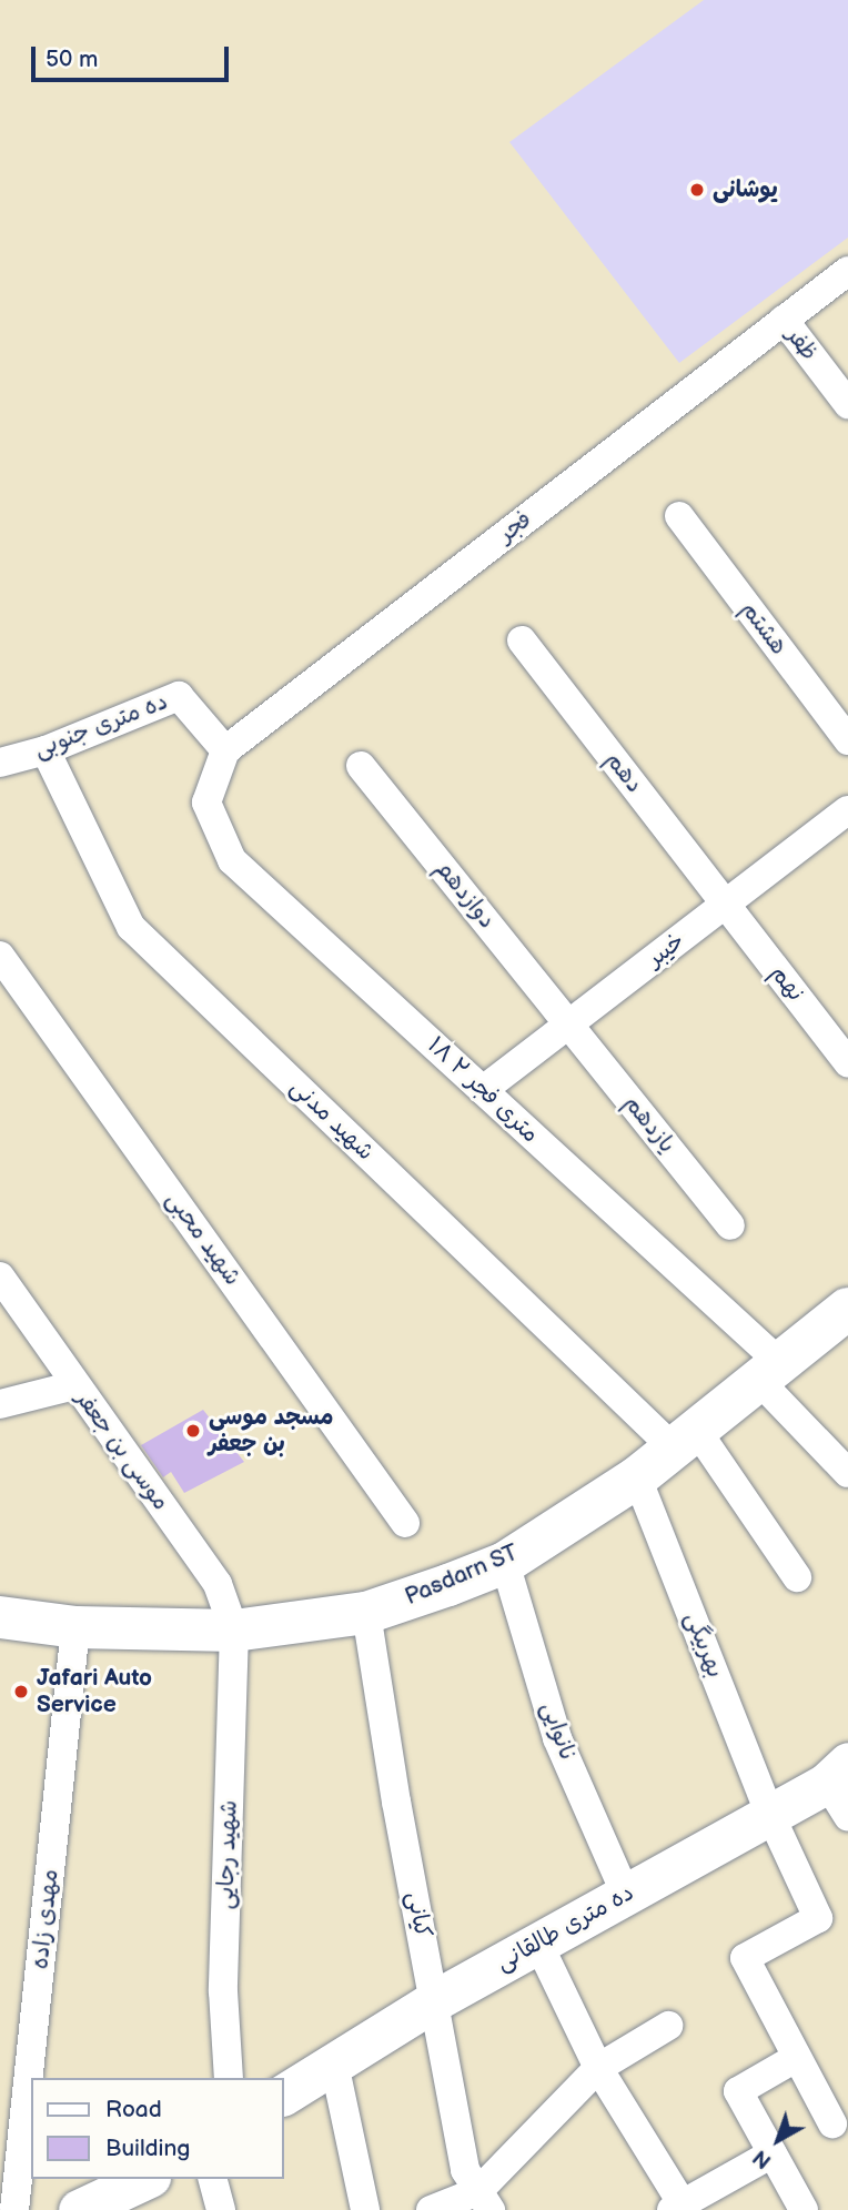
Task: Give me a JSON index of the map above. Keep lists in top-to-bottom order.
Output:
{
  "streets": {
    "main road": ["Pasdarn ST"],
    "street": [
      "ظفر",
      "فجر",
      "هشتم",
      "ده متری جنوبی",
      "دهم",
      "دوازدهم",
      "خیبر",
      "نهم",
      "۱۸ متری فجر ۲",
      "شهید مدنی",
      "یازدهم",
      "شهید محبی",
      "موسی بن جعفر",
      "بهربیگی",
      "نانوایی",
      "شهید رجایی",
      "کیانی",
      "مهدی زاده",
      "ده متری طالقانی"
    ]
  },
  "crossings": [
    ["ظفر", "فجر"],
    ["فجر", "ده متری جنوبی"],
    ["فجر", "۱۸ متری فجر ۲"],
    ["ده متری جنوبی", "۱۸ متری فجر ۲"],
    ["ده متری جنوبی", "شهید مدنی"],
    ["دهم", "خیبر"],
    ["دهم", "نهم"],
    ["دوازدهم", "خیبر"],
    ["دوازدهم", "یازدهم"],
    ["خیبر", "نهم"],
    ["خیبر", "۱۸ متری فجر ۲"],
    ["خیبر", "یازدهم"],
    ["۱۸ متری فجر ۲", "Pasdarn ST"],
    ["شهید مدنی", "Pasdarn ST"],
    ["موسی بن جعفر", "Pasdarn ST"],
    ["موسی بن جعفر", "شهید رجایی"],
    ["Pasdarn ST", "بهربیگی"],
    ["Pasdarn ST", "نانوایی"],
    ["Pasdarn ST", "شهید رجایی"],
    ["Pasdarn ST", "کیانی"],
    ["Pasdarn ST", "مهدی زاده"],
    ["بهربیگی", "ده متری طالقانی"],
    ["نانوایی", "ده متری طالقانی"],
    ["کیانی", "ده متری طالقانی"]
  ],
  "places": ["یوشانی", "مسجد موسی بن جعفر", "Jafari Auto Service"],
  "legend": ["Road", "Building"],
  "scale_bar": "50 m",
  "north": "bottom left"
}
